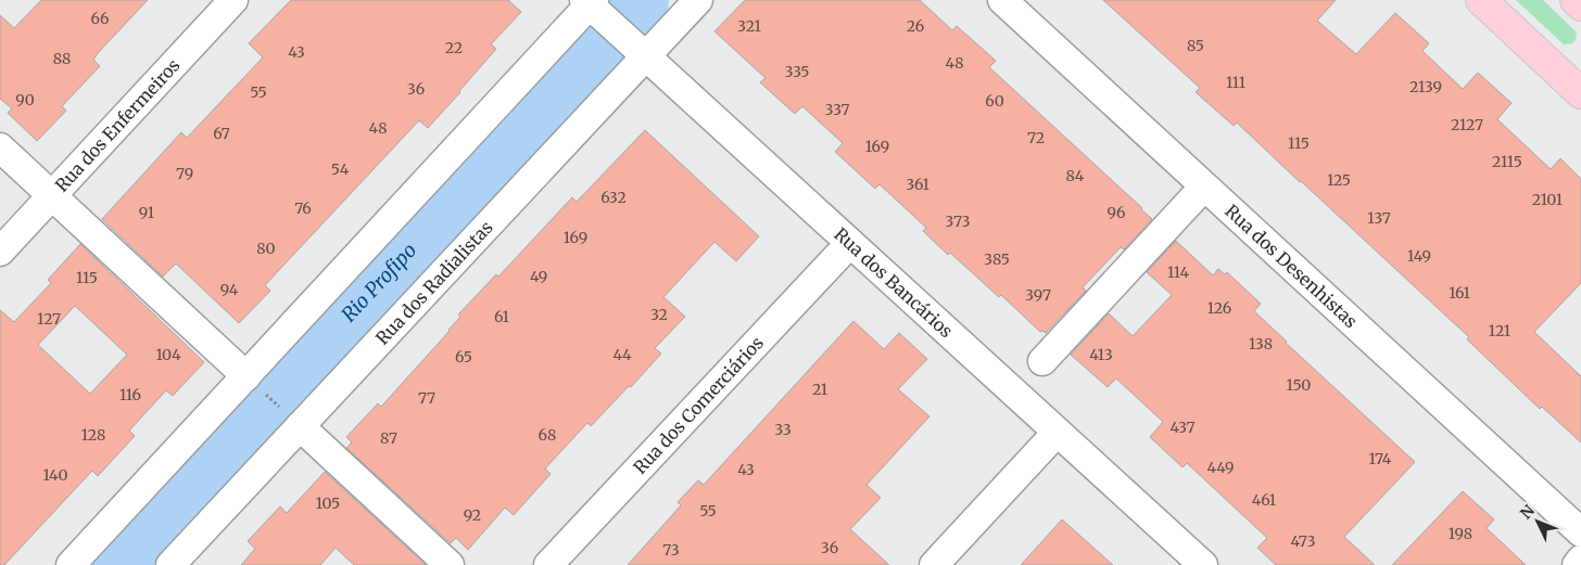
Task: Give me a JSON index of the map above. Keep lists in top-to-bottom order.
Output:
{
  "streets": {
    "street": [
      "Rua dos Enfermeiros",
      "Rua dos Desenhistas",
      "Rua dos Radialistas",
      "Rua dos Bancários",
      "Rua dos Comerciários"
    ]
  },
  "crossings": [
    ["Rua dos Radialistas", "Rua dos Bancários"],
    ["Rua dos Bancários", "Rua dos Comerciários"]
  ],
  "water": ["Rio Profipo"],
  "house_numbers": [
    "66",
    "321",
    "26",
    "85",
    "22",
    "43",
    "88",
    "48",
    "335",
    "111",
    "2139",
    "36",
    "55",
    "90",
    "60",
    "337",
    "2127",
    "48",
    "67",
    "72",
    "115",
    "169",
    "2115",
    "54",
    "79",
    "84",
    "125",
    "361",
    "632",
    "2101",
    "76",
    "91",
    "96",
    "137",
    "373",
    "169",
    "80",
    "149",
    "385",
    "114",
    "49",
    "115",
    "94",
    "161",
    "397",
    "126",
    "32",
    "61",
    "127",
    "121",
    "138",
    "104",
    "44",
    "413",
    "65",
    "150",
    "21",
    "116",
    "77",
    "437",
    "33",
    "128",
    "68",
    "87",
    "174",
    "449",
    "43",
    "140",
    "461",
    "105",
    "55",
    "92",
    "198",
    "473",
    "36",
    "73"
  ],
  "north": "top left"
}
